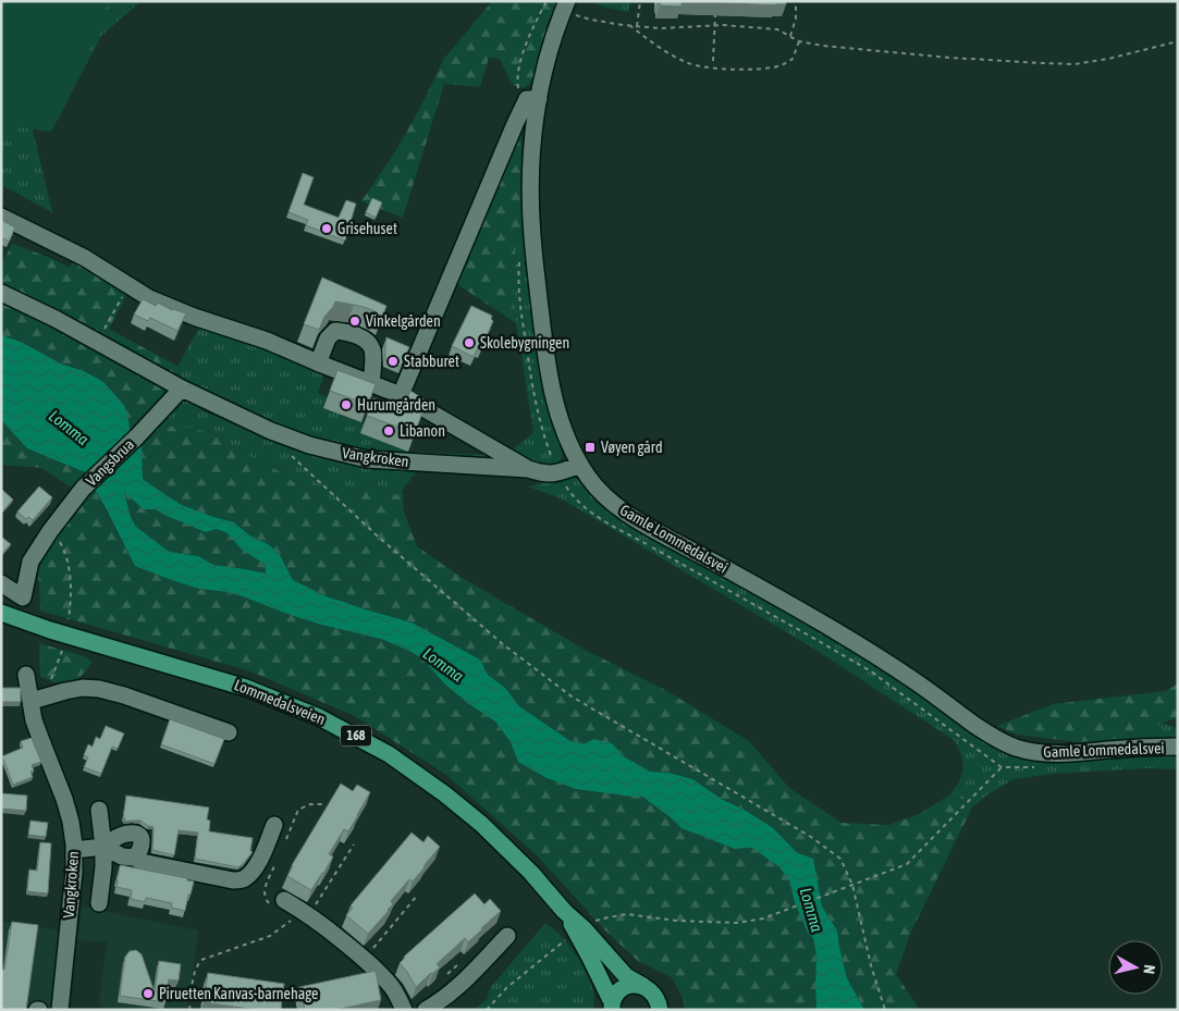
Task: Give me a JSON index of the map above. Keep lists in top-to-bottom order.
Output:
{
  "streets": {
    "main road": ["Lommedalsveien", "168"],
    "street": ["Vangkroken", "Vangsbrua", "Gamle Lommedalsvei"]
  },
  "crossings": [
    ["Vangkroken", "Vangsbrua"],
    ["Vangkroken", "Gamle Lommedalsvei"],
    ["Lommedalsveien", "168"]
  ],
  "water": ["Lomma"],
  "places": {
    "other": [
      "Grisehuset",
      "Vinkelgården",
      "Skolebygningen",
      "Stabburet",
      "Hurumgården",
      "Libanon",
      "Piruetten Kanvas-barnehage"
    ],
    "transit": ["Vøyen gård"]
  },
  "north": "right"
}
